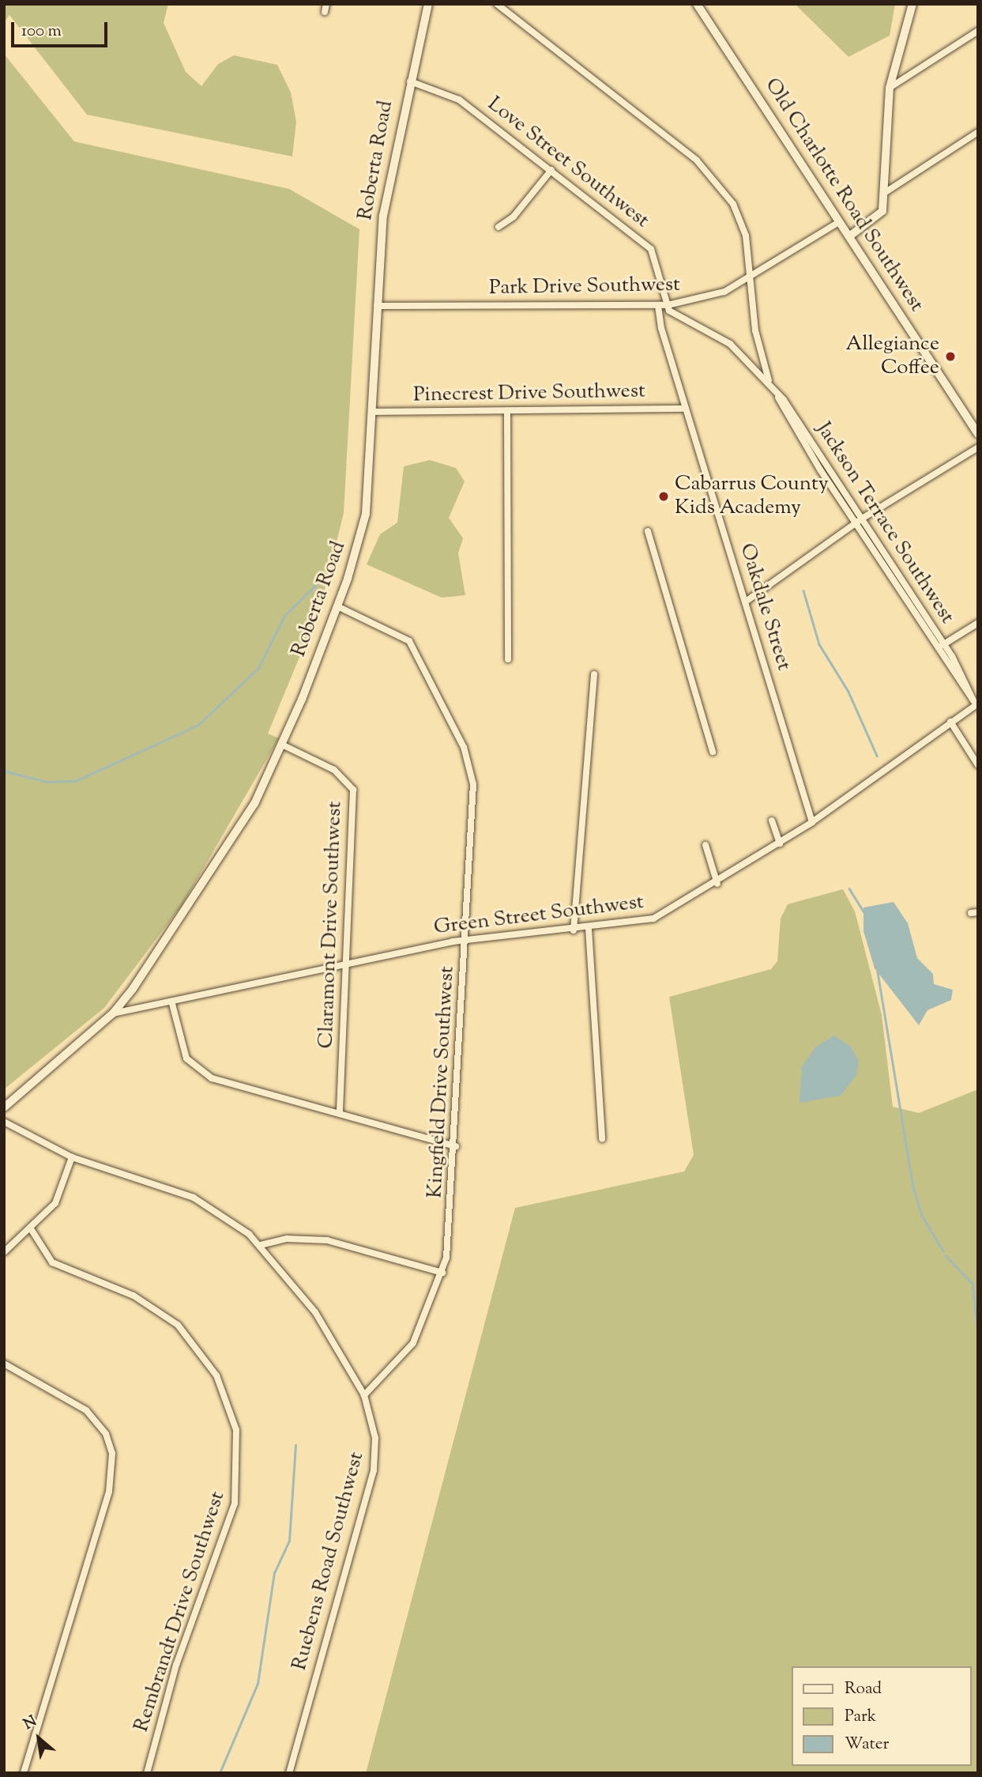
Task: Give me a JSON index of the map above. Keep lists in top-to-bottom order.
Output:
{
  "streets": {
    "street": [
      "Roberta Road",
      "Love Street Southwest",
      "Old Charlotte Road Southwest",
      "Park Drive Southwest",
      "Pinecrest Drive Southwest",
      "Jackson Terrace Southwest",
      "Oakdale Street",
      "Green Street Southwest",
      "Claramont Drive Southwest",
      "Kingfield Drive Southwest",
      "Ruebens Road Southwest",
      "Rembrandt Drive Southwest"
    ]
  },
  "crossings": [
    ["Roberta Road", "Love Street Southwest"],
    ["Roberta Road", "Park Drive Southwest"],
    ["Roberta Road", "Pinecrest Drive Southwest"],
    ["Roberta Road", "Green Street Southwest"],
    ["Roberta Road", "Claramont Drive Southwest"],
    ["Roberta Road", "Kingfield Drive Southwest"],
    ["Love Street Southwest", "Park Drive Southwest"],
    ["Love Street Southwest", "Jackson Terrace Southwest"],
    ["Old Charlotte Road Southwest", "Park Drive Southwest"],
    ["Park Drive Southwest", "Jackson Terrace Southwest"],
    ["Park Drive Southwest", "Oakdale Street"],
    ["Pinecrest Drive Southwest", "Oakdale Street"],
    ["Jackson Terrace Southwest", "Green Street Southwest"],
    ["Oakdale Street", "Green Street Southwest"],
    ["Green Street Southwest", "Claramont Drive Southwest"],
    ["Green Street Southwest", "Kingfield Drive Southwest"],
    ["Kingfield Drive Southwest", "Ruebens Road Southwest"]
  ],
  "places": ["Allegiance Coffee", "Cabarrus County Kids Academy"],
  "legend": ["Road", "Park", "Water"],
  "scale_bar": "100 m",
  "north": "top left"
}
